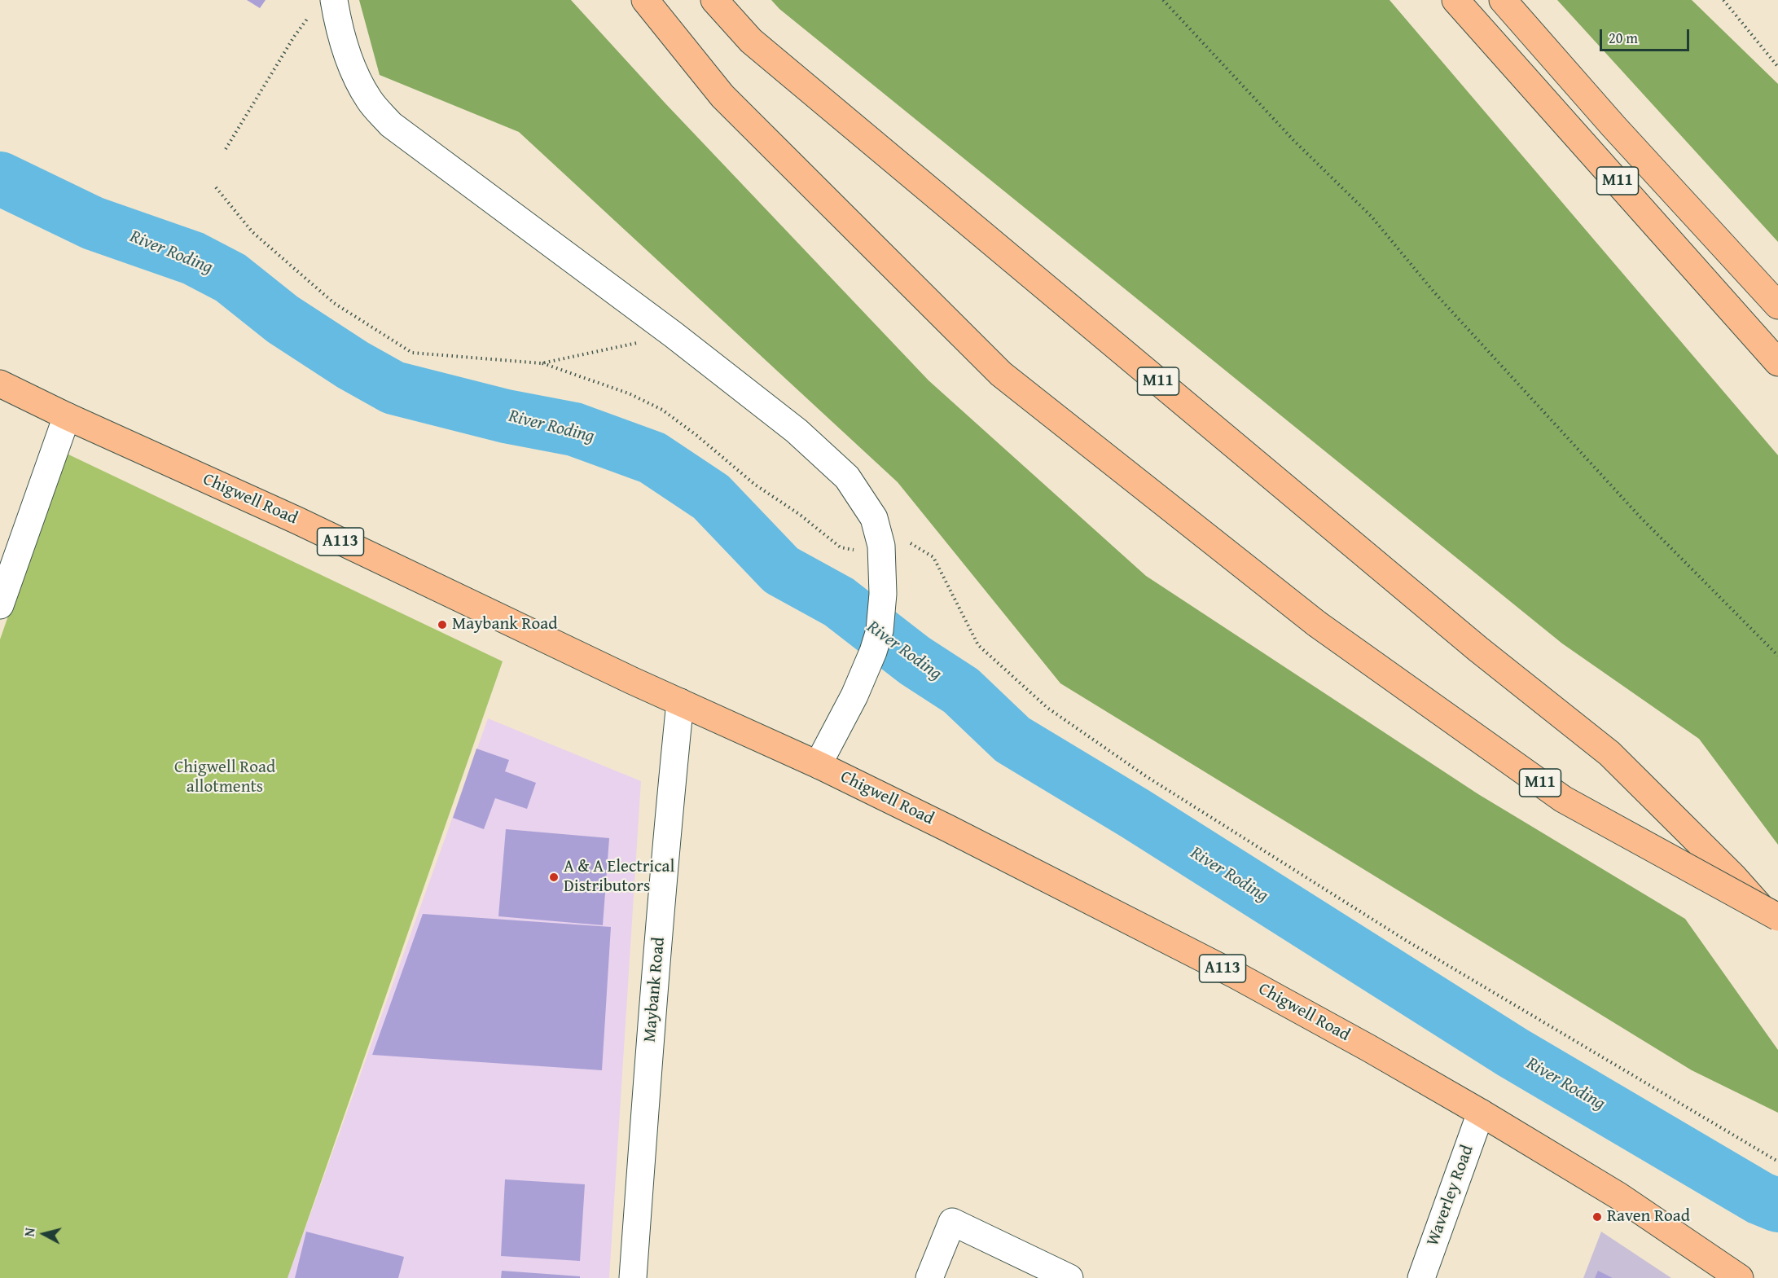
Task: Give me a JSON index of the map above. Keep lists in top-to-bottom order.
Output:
{
  "streets": {
    "main road": ["M11", "Chigwell Road", "A113"],
    "street": ["Maybank Road", "Waverley Road"]
  },
  "crossings": [
    ["Chigwell Road", "Maybank Road"],
    ["Chigwell Road", "Waverley Road"]
  ],
  "water": ["River Roding"],
  "parks": ["Chigwell Road allotments"],
  "places": ["Maybank Road", "A & A Electrical Distributors", "Raven Road"],
  "scale_bar": "20 m",
  "north": "left"
}
